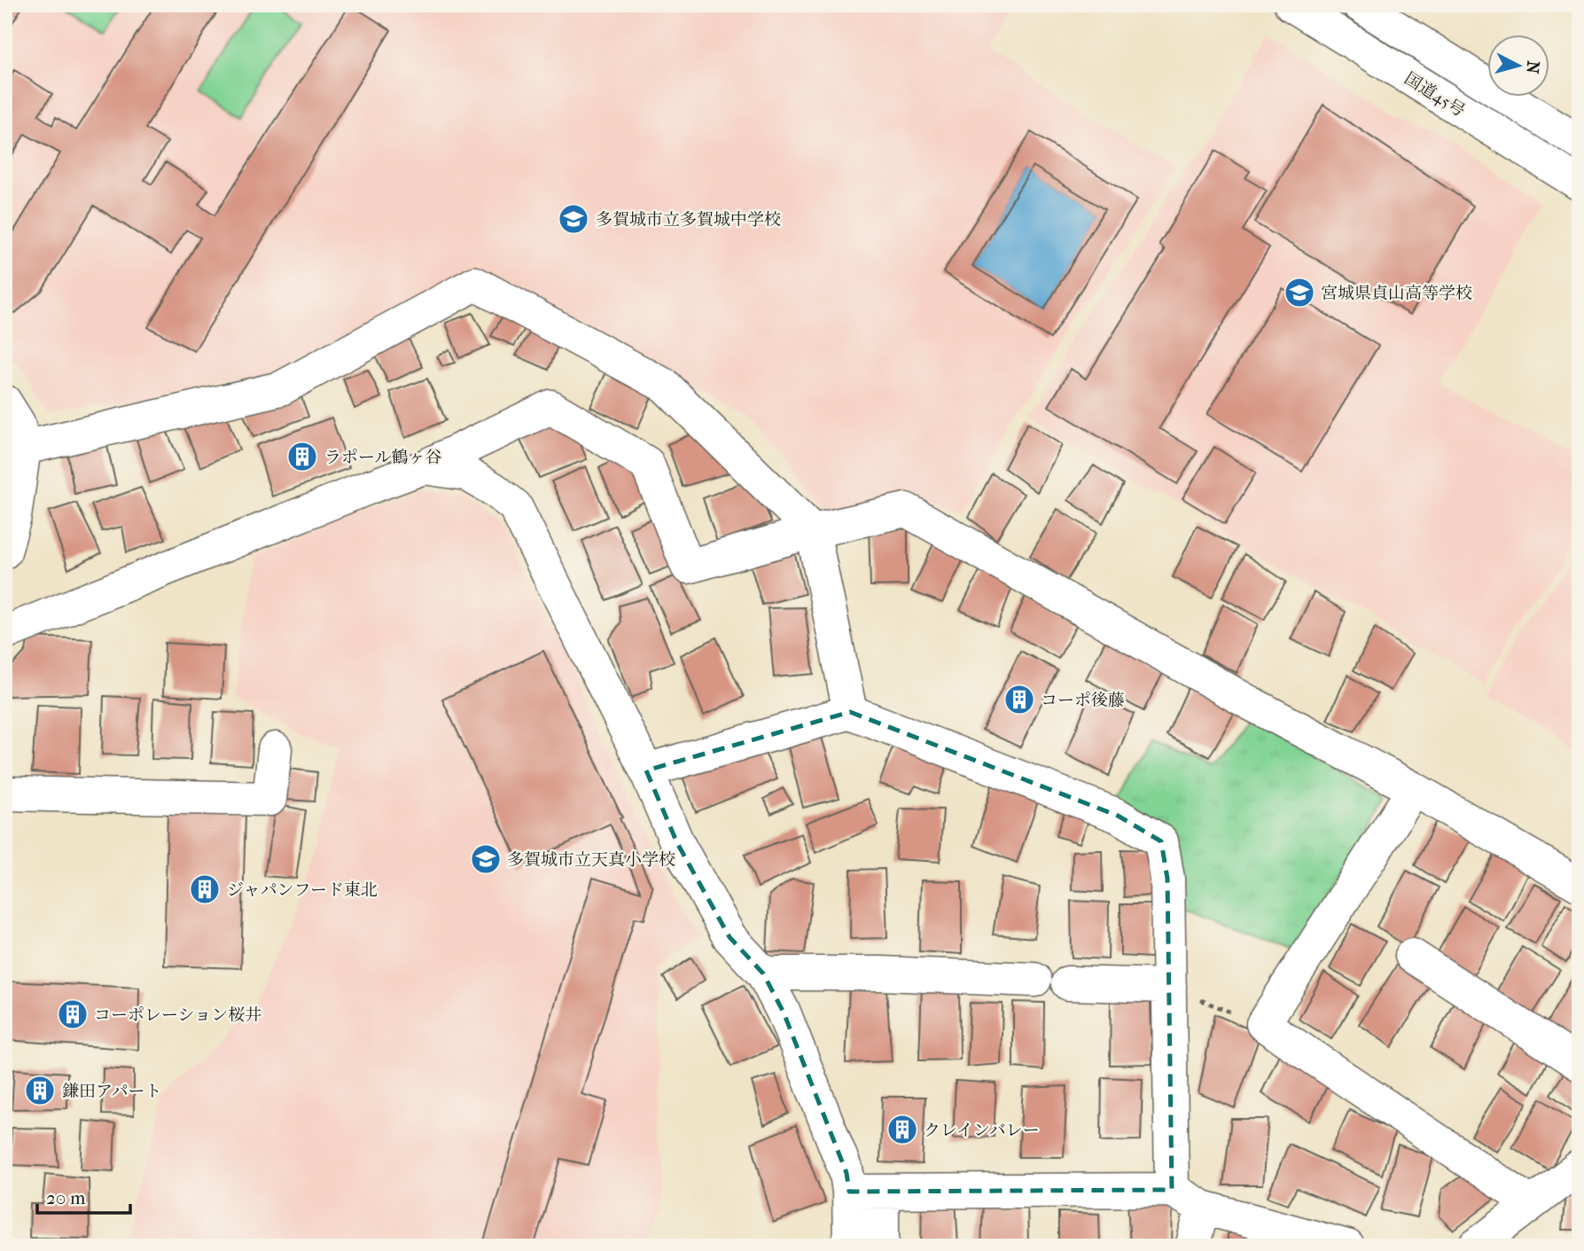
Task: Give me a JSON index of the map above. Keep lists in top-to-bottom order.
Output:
{
  "streets": {
    "main road": ["国道45号"]
  },
  "places": {
    "school or university": ["多賀城市立多賀城中学校", "宮城県貞山高等学校", "多賀城市立天真小学校"],
    "building": [
      "ラポール鶴ヶ谷",
      "コーポ後藤",
      "ジャパンフード東北",
      "コーポレーション桜井",
      "鎌田アパート",
      "クレインバレー"
    ]
  },
  "scale_bar": "20 m",
  "north": "right"
}
